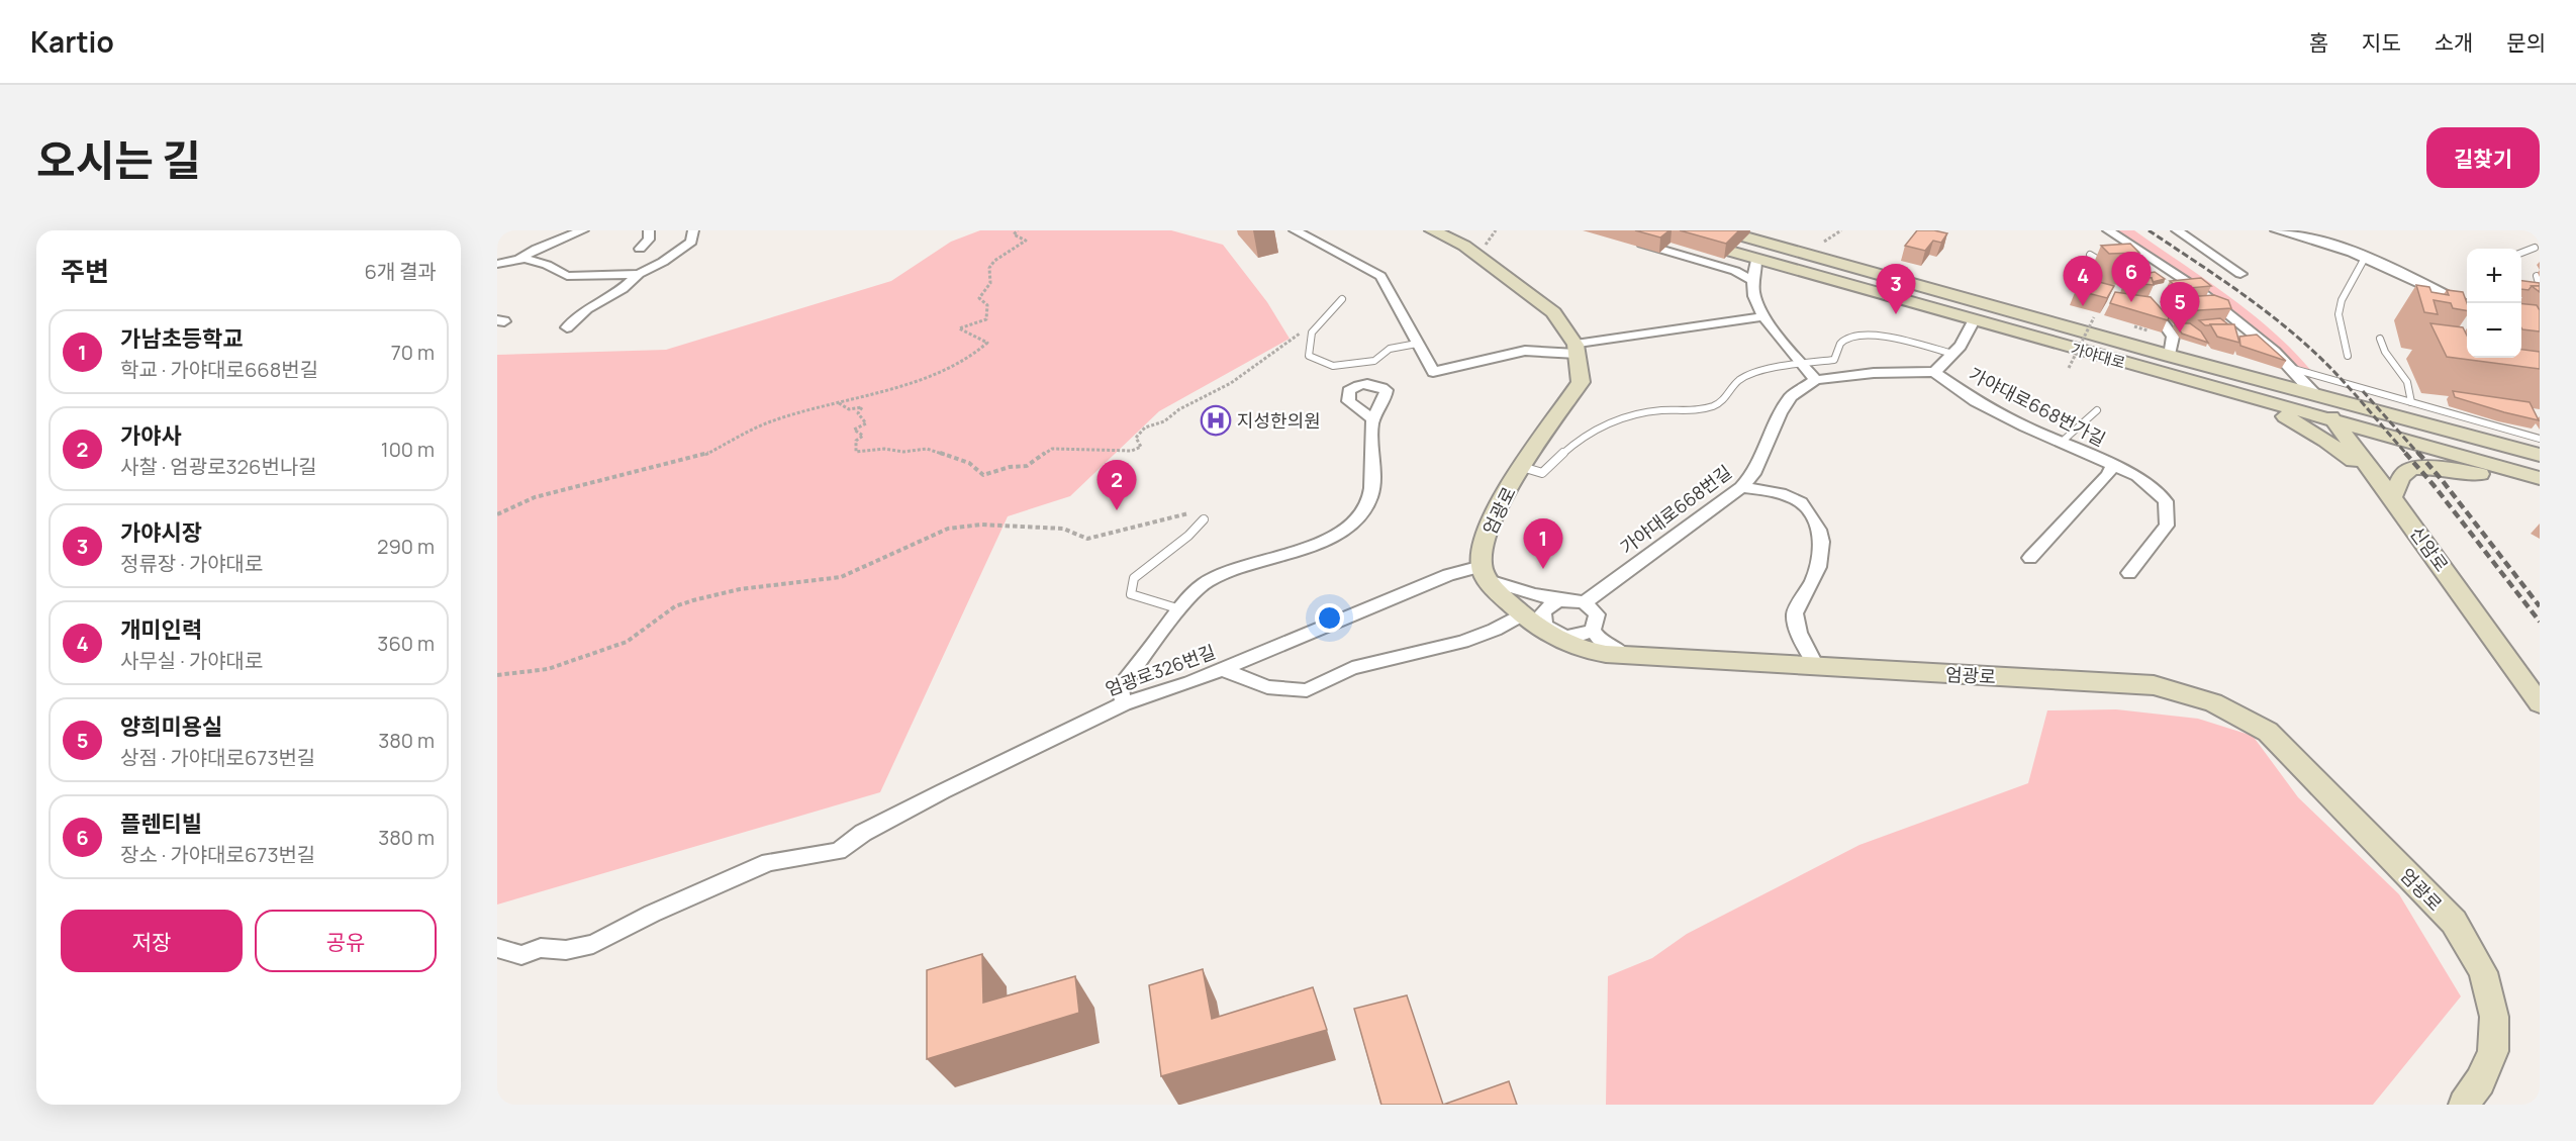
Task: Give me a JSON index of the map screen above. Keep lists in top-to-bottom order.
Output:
{
  "streets": {
    "main road": ["가야대로", "엄광로", "신암로"],
    "street": ["가야대로668번가길", "가야대로668번길", "엄광로326번길"]
  },
  "crossings": [
    ["가야대로", "신암로"],
    ["가야대로668번가길", "가야대로668번길"],
    ["가야대로668번길", "엄광로"],
    ["엄광로", "엄광로326번길"]
  ],
  "places": {
    "hospital": ["지성한의원"]
  },
  "page": {
    "header": "Kartio",
    "nav": [
      "홈",
      "지도",
      "소개",
      "문의"
    ],
    "title": "오시는 길",
    "buttons": [
      "길찾기",
      ["저장", "공유"]
    ],
    "heading": ["주변", "6개 결과"],
    "map_buttons": ["+", "−"],
    "pins": [
      "6",
      "4",
      "3",
      "5",
      "2",
      "1"
    ],
    "list": [
      {
        "mark": "1",
        "name": "가남초등학교",
        "note": "학교 · 가야대로668번길",
        "value": "70 m"
      },
      {
        "mark": "2",
        "name": "가야사",
        "note": "사찰 · 엄광로326번나길",
        "value": "100 m"
      },
      {
        "mark": "3",
        "name": "가야시장",
        "note": "정류장 · 가야대로",
        "value": "290 m"
      },
      {
        "mark": "4",
        "name": "개미인력",
        "note": "사무실 · 가야대로",
        "value": "360 m"
      },
      {
        "mark": "5",
        "name": "양희미용실",
        "note": "상점 · 가야대로673번길",
        "value": "380 m"
      },
      {
        "mark": "6",
        "name": "플렌티빌",
        "note": "장소 · 가야대로673번길",
        "value": "380 m"
      }
    ]
  }
}
